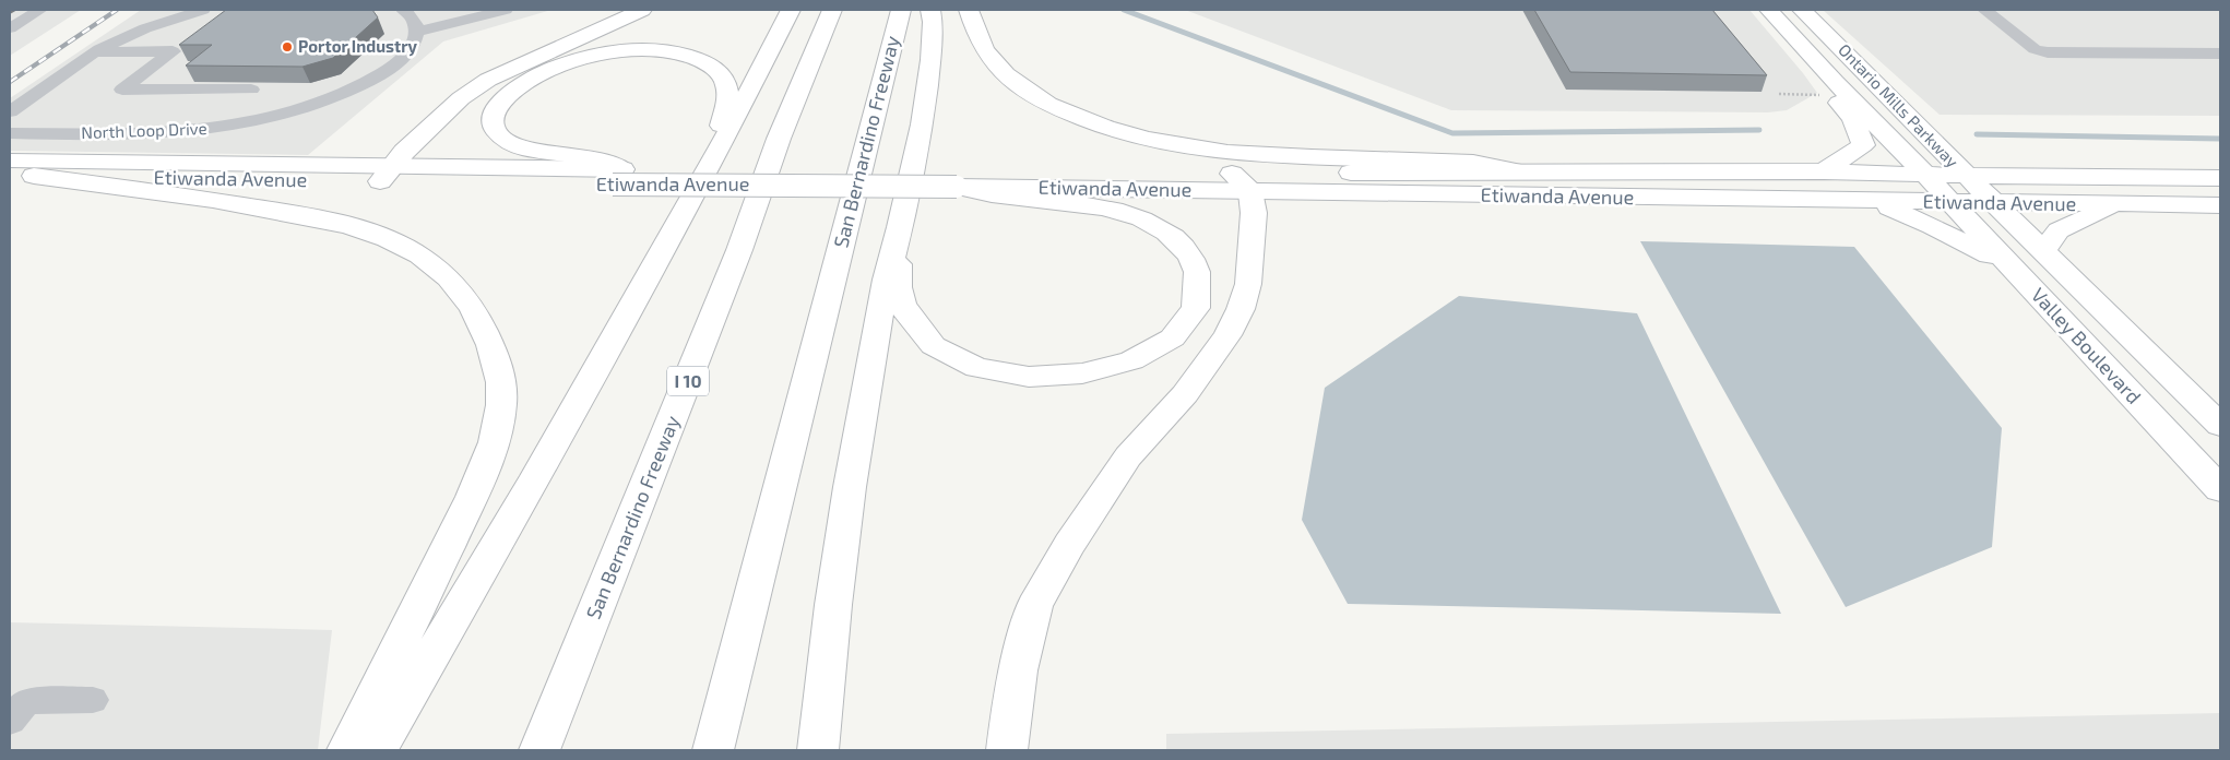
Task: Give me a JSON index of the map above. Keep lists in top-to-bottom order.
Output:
{
  "streets": {
    "main road": [
      "Ontario Mills Parkway",
      "San Bernardino Freeway",
      "Etiwanda Avenue",
      "Valley Boulevard",
      "I 10"
    ],
    "street": ["North Loop Drive"]
  },
  "crossings": [
    ["Ontario Mills Parkway", "Etiwanda Avenue"],
    ["Ontario Mills Parkway", "Valley Boulevard"],
    ["Etiwanda Avenue", "Valley Boulevard"]
  ],
  "places": ["Portor Industry"]
}
